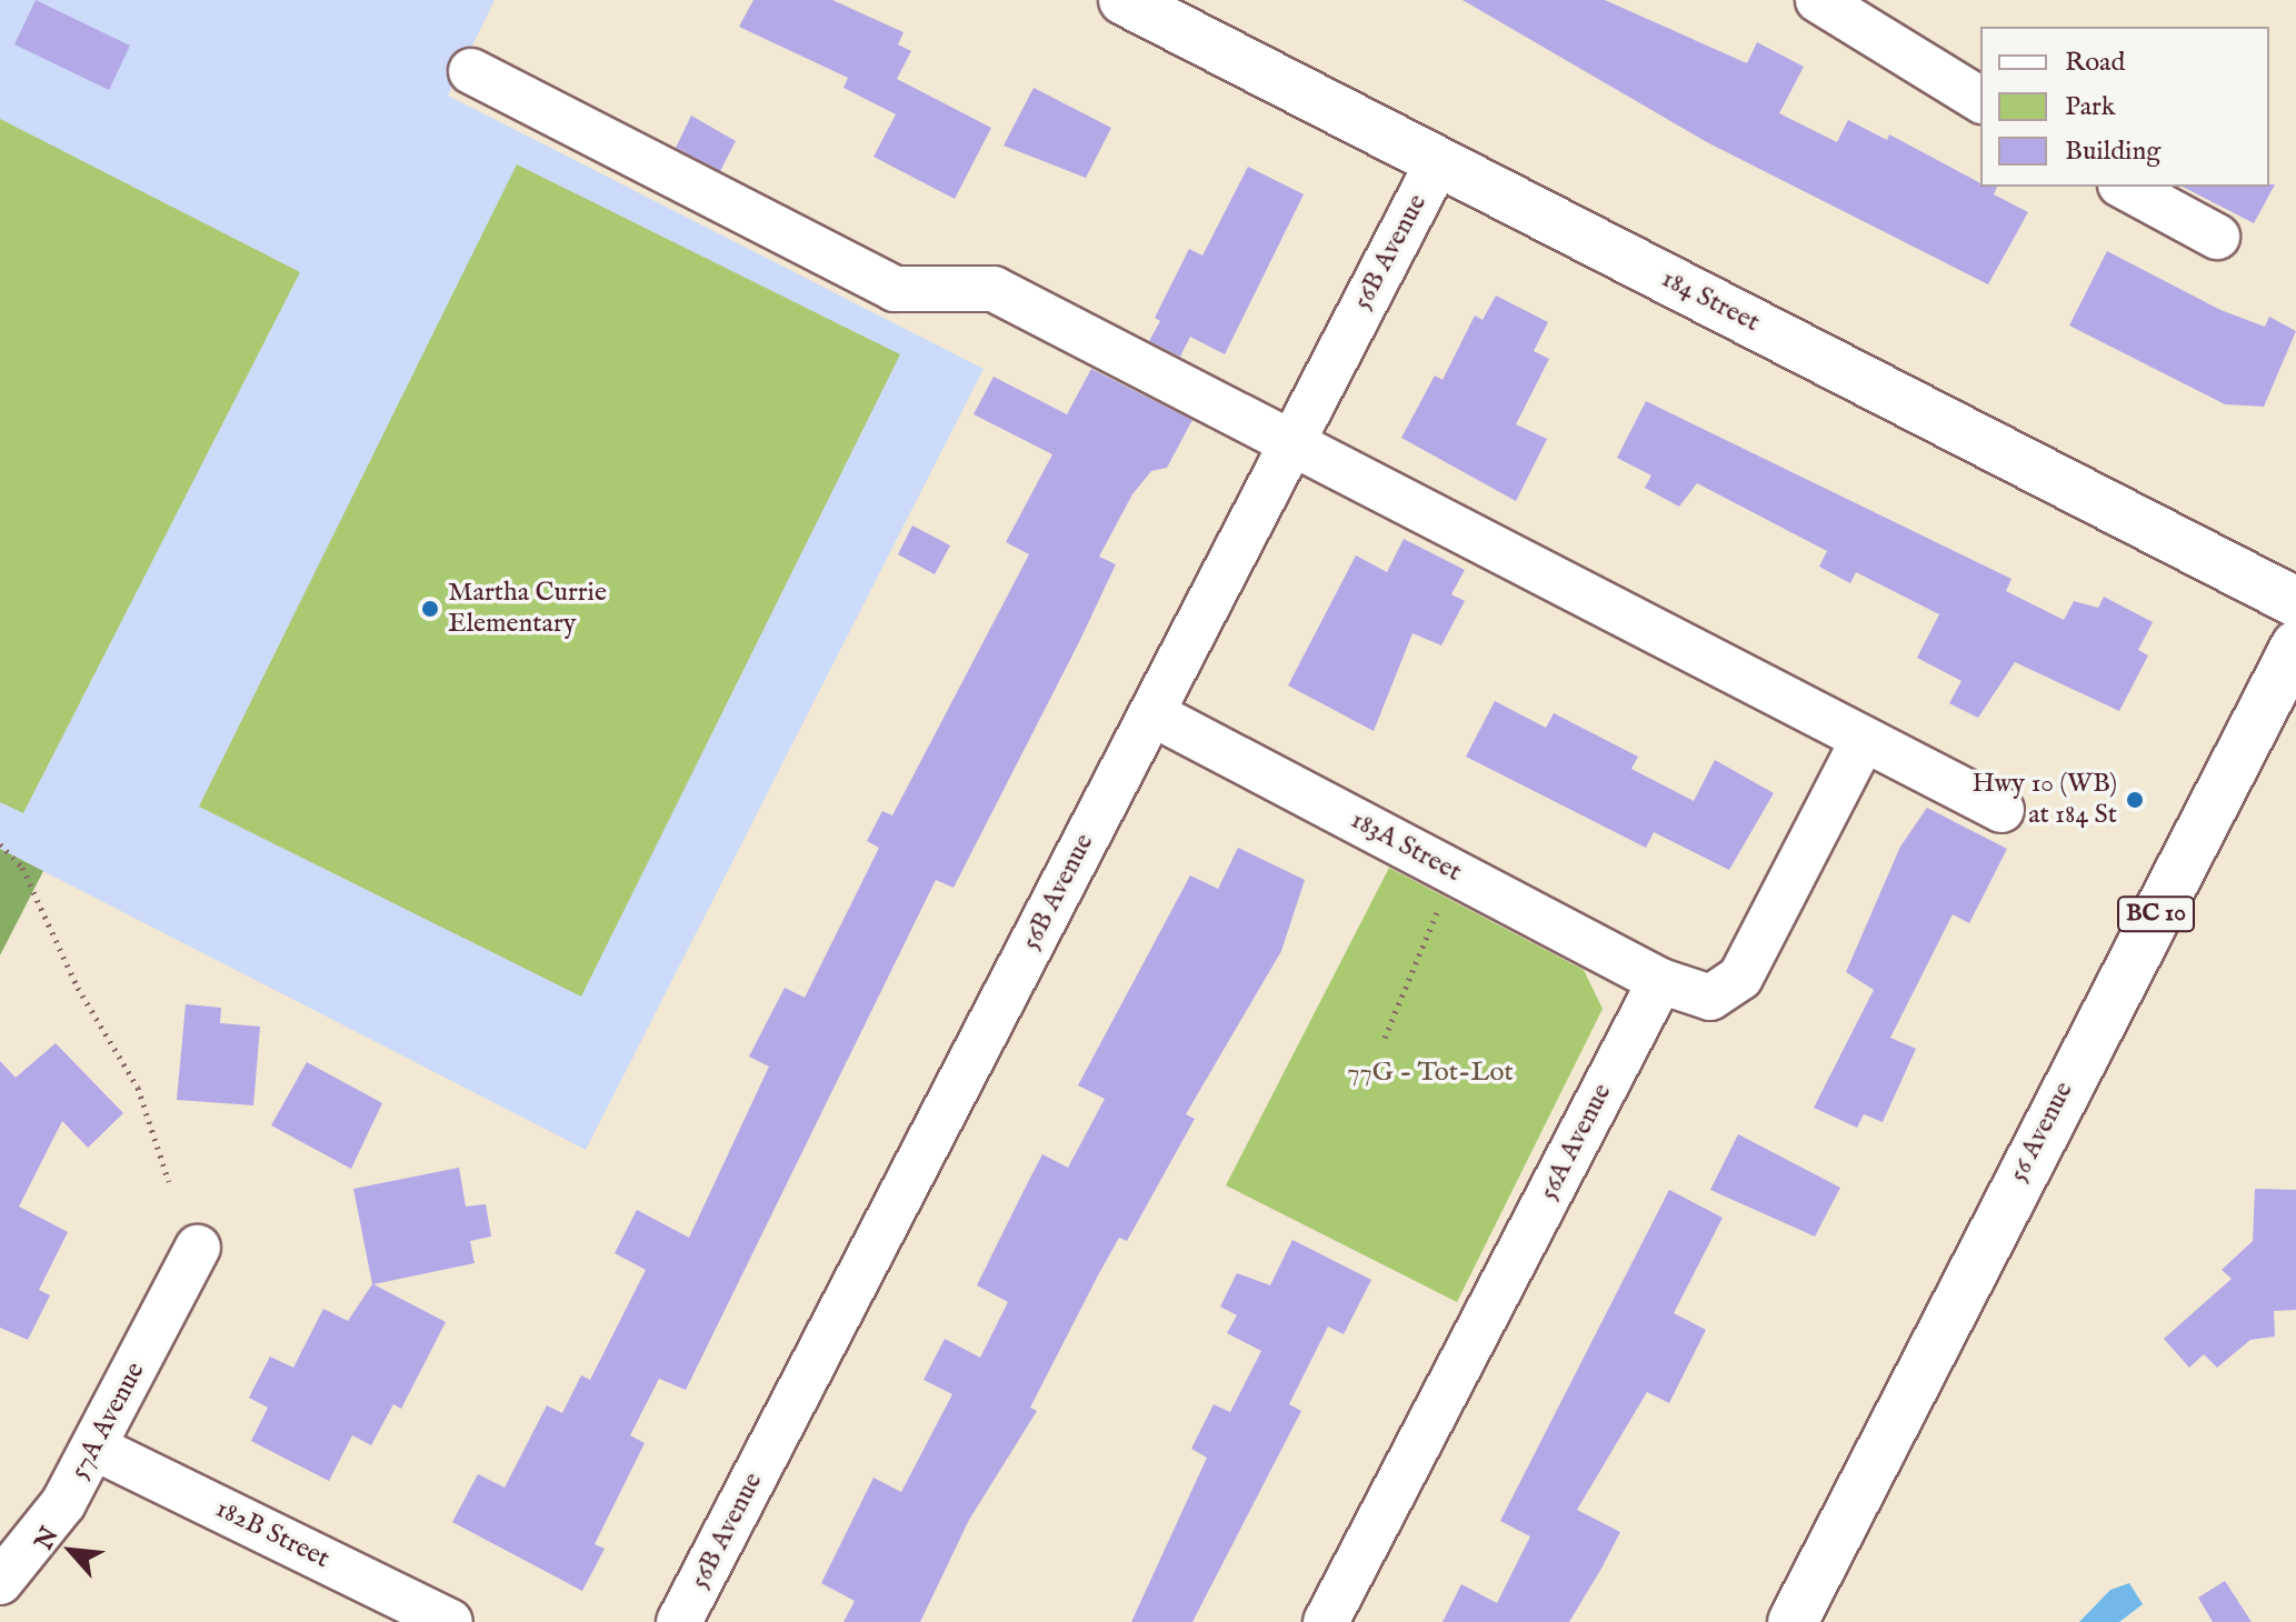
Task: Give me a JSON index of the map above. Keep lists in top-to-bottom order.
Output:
{
  "streets": {
    "main road": ["184 Street", "BC 10", "56 Avenue"],
    "street": [
      "56B Avenue",
      "183A Street",
      "56A Avenue",
      "57A Avenue",
      "182B Street"
    ]
  },
  "crossings": [
    ["56B Avenue", "184 Street"],
    ["56B Avenue", "183A Street"],
    ["183A Street", "56A Avenue"],
    ["57A Avenue", "182B Street"]
  ],
  "parks": ["77G - Tot-Lot"],
  "places": ["Martha Currie Elementary", "Hwy 10 (WB) at 184 St"],
  "legend": ["Road", "Park", "Building"],
  "north": "top left"
}
